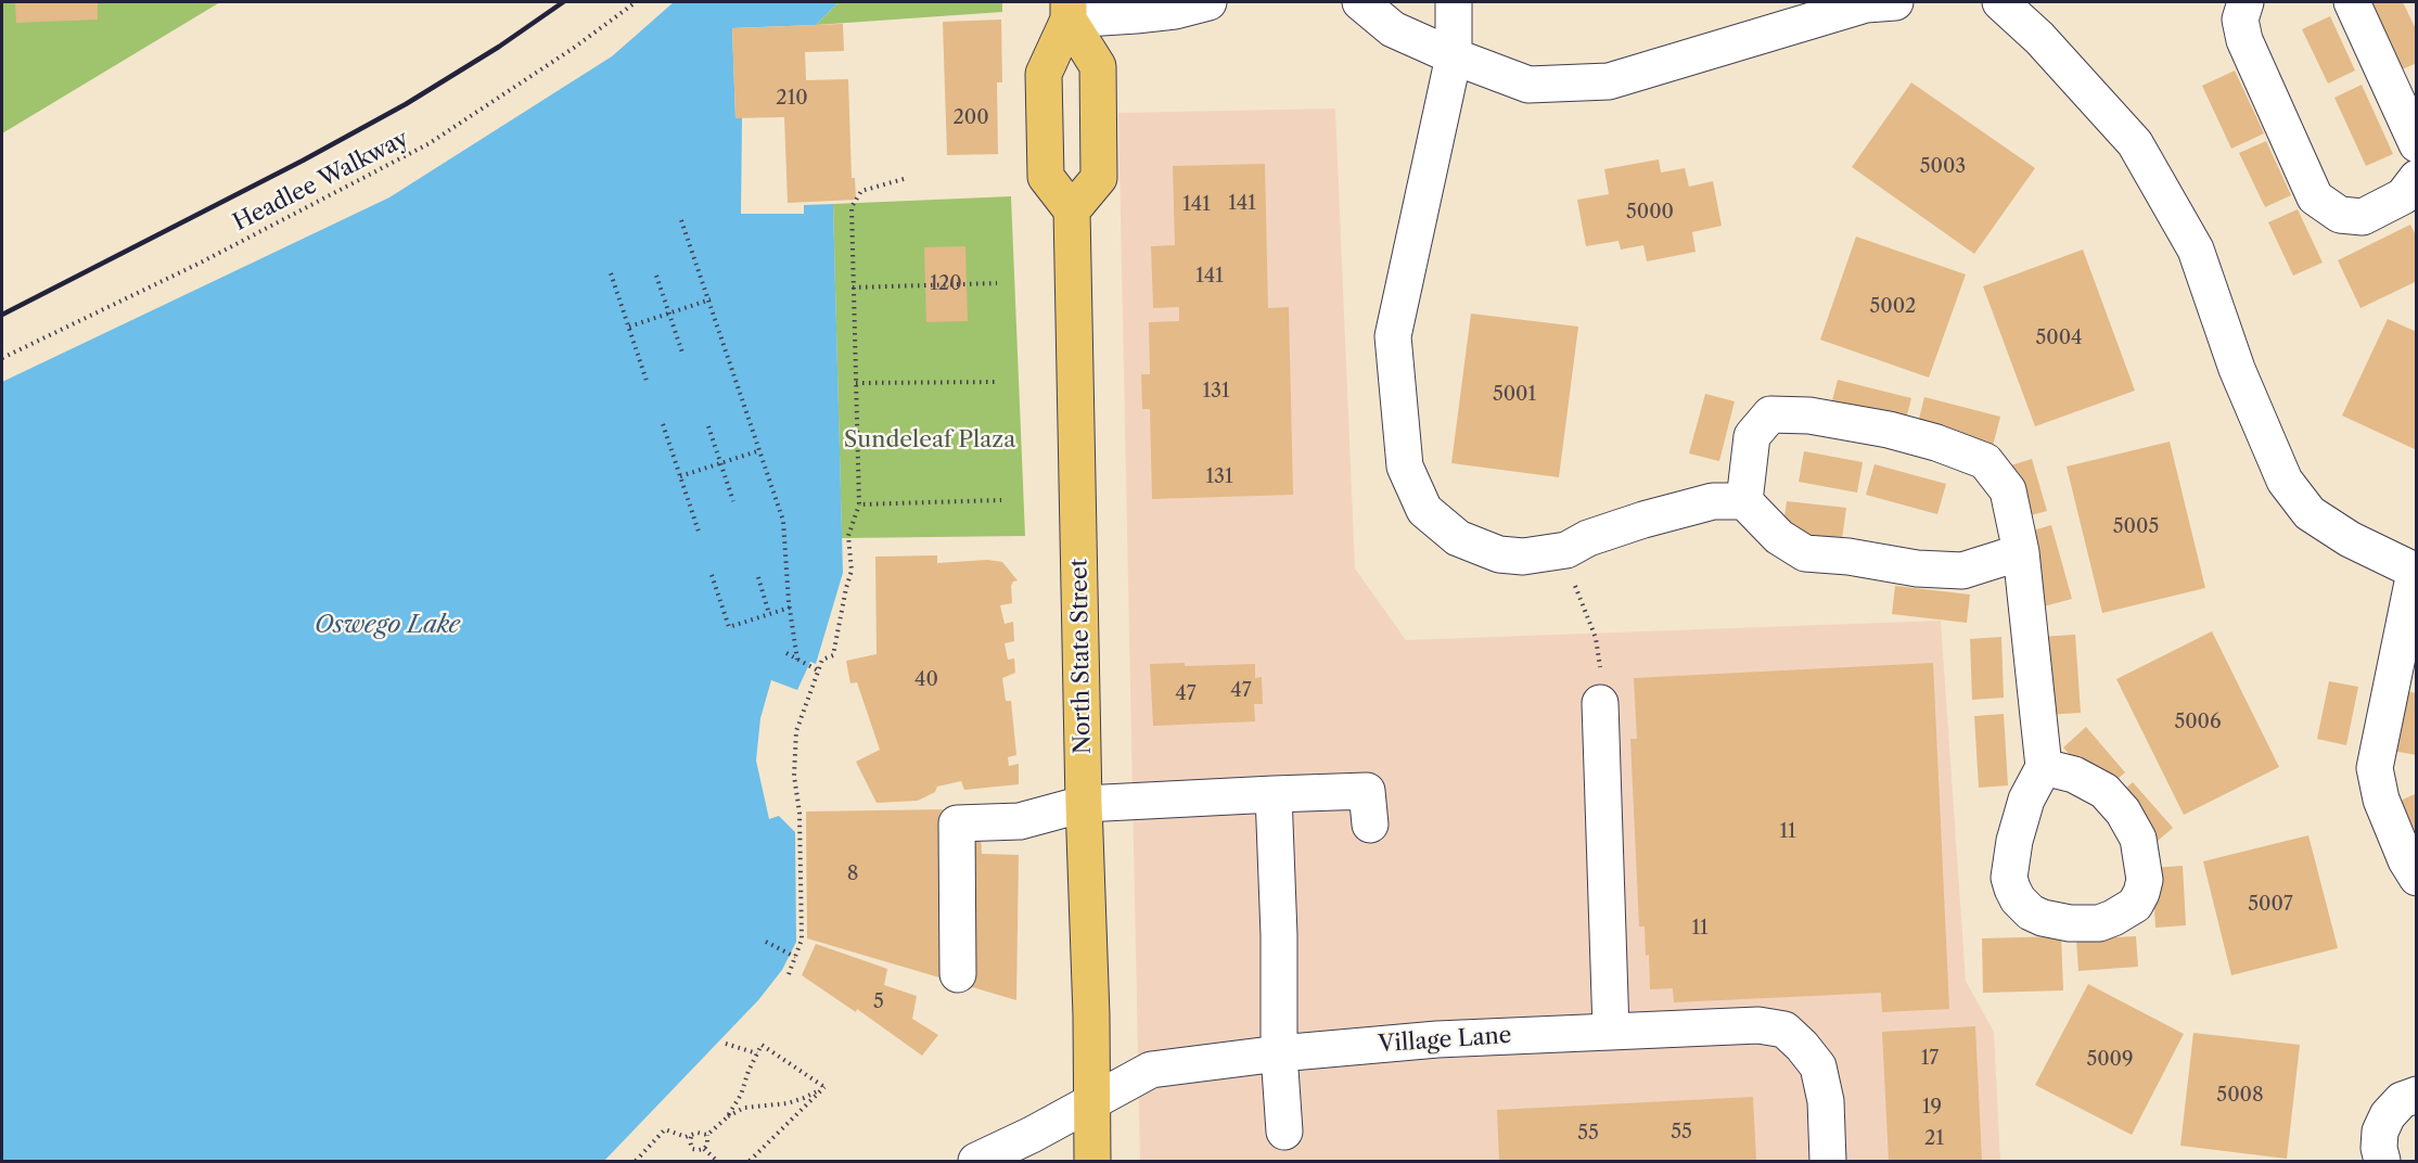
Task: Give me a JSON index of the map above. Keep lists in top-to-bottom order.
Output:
{
  "streets": {
    "main road": ["North State Street"],
    "street": ["Village Lane"],
    "path": ["Headlee Walkway"]
  },
  "crossings": [
    ["North State Street", "Village Lane"]
  ],
  "water": ["Oswego Lake"],
  "parks": ["Sundeleaf Plaza"],
  "house_numbers": [
    "210",
    "200",
    "5003",
    "141",
    "141",
    "5000",
    "141",
    "120",
    "5002",
    "5004",
    "131",
    "5001",
    "131",
    "5005",
    "40",
    "47",
    "47",
    "5006",
    "11",
    "8",
    "5007",
    "11",
    "5",
    "17",
    "5009",
    "5008",
    "19",
    "55",
    "55",
    "21"
  ]
}
